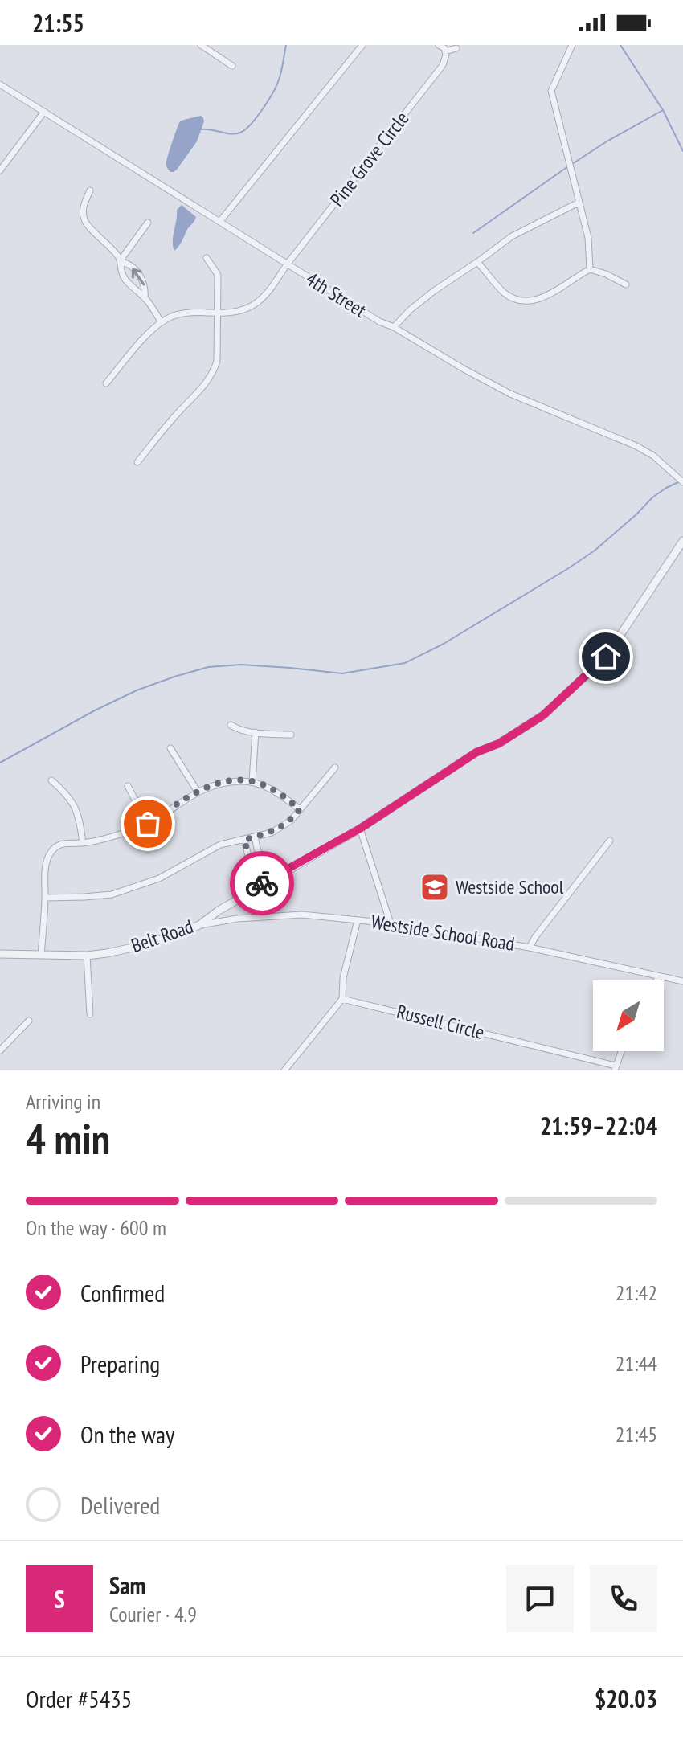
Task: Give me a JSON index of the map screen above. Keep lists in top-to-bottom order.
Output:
{
  "streets": {
    "street": [
      "Pine Grove Circle",
      "4th Street",
      "Westside School Road",
      "Belt Road",
      "Russell Circle"
    ]
  },
  "crossings": [
    ["Pine Grove Circle", "4th Street"],
    ["Westside School Road", "Belt Road"]
  ],
  "places": {
    "school or university": ["Westside School"]
  },
  "north": "bottom left",
  "page": {
    "status": "21:55",
    "heading": ["4 min", "Arriving in", "21:59–22:04"],
    "panel": [
      "Sam",
      "Courier · 4.9",
      "Order #5435",
      "$20.03"
    ],
    "bar": "On the way · 600 m",
    "list": [
      ["Confirmed", "21:42"],
      ["Preparing", "21:44"],
      ["On the way", "21:45"],
      "Delivered"
    ],
    "round": "S"
  }
}
